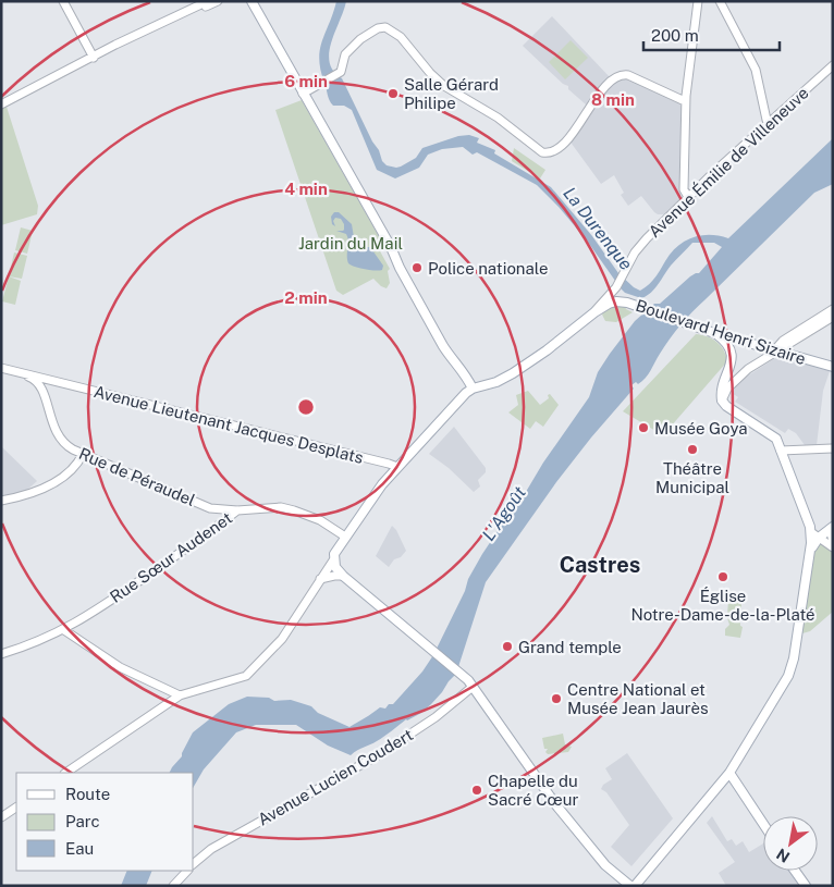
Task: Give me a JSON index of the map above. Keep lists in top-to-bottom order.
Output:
{
  "streets": {
    "main road": ["Boulevard Henri Sizaire"],
    "street": [
      "Avenue Émilie de Villeneuve",
      "Avenue Lieutenant Jacques Desplats",
      "Rue de Péraudel",
      "Rue Sœur Audenet",
      "Avenue Lucien Coudert"
    ]
  },
  "crossings": [
    ["Avenue Émilie de Villeneuve", "Boulevard Henri Sizaire"],
    ["Rue de Péraudel", "Rue Sœur Audenet"]
  ],
  "districts": ["Castres"],
  "water": ["La Durenque", "L'Agoût"],
  "parks": ["Jardin du Mail"],
  "places": [
    "Salle Gérard Philipe",
    "Police nationale",
    "Musée Goya",
    "Théâtre Municipal",
    "Église Notre-Dame-de-la-Platé",
    "Grand temple",
    "Centre National et Musée Jean Jaurès",
    "Chapelle du Sacré Cœur"
  ],
  "legend": ["Route", "Parc", "Eau"],
  "scale_bar": "200 m",
  "north": "bottom left",
  "rings": [
    "6 min",
    "8 min",
    "4 min",
    "2 min"
  ]
}
